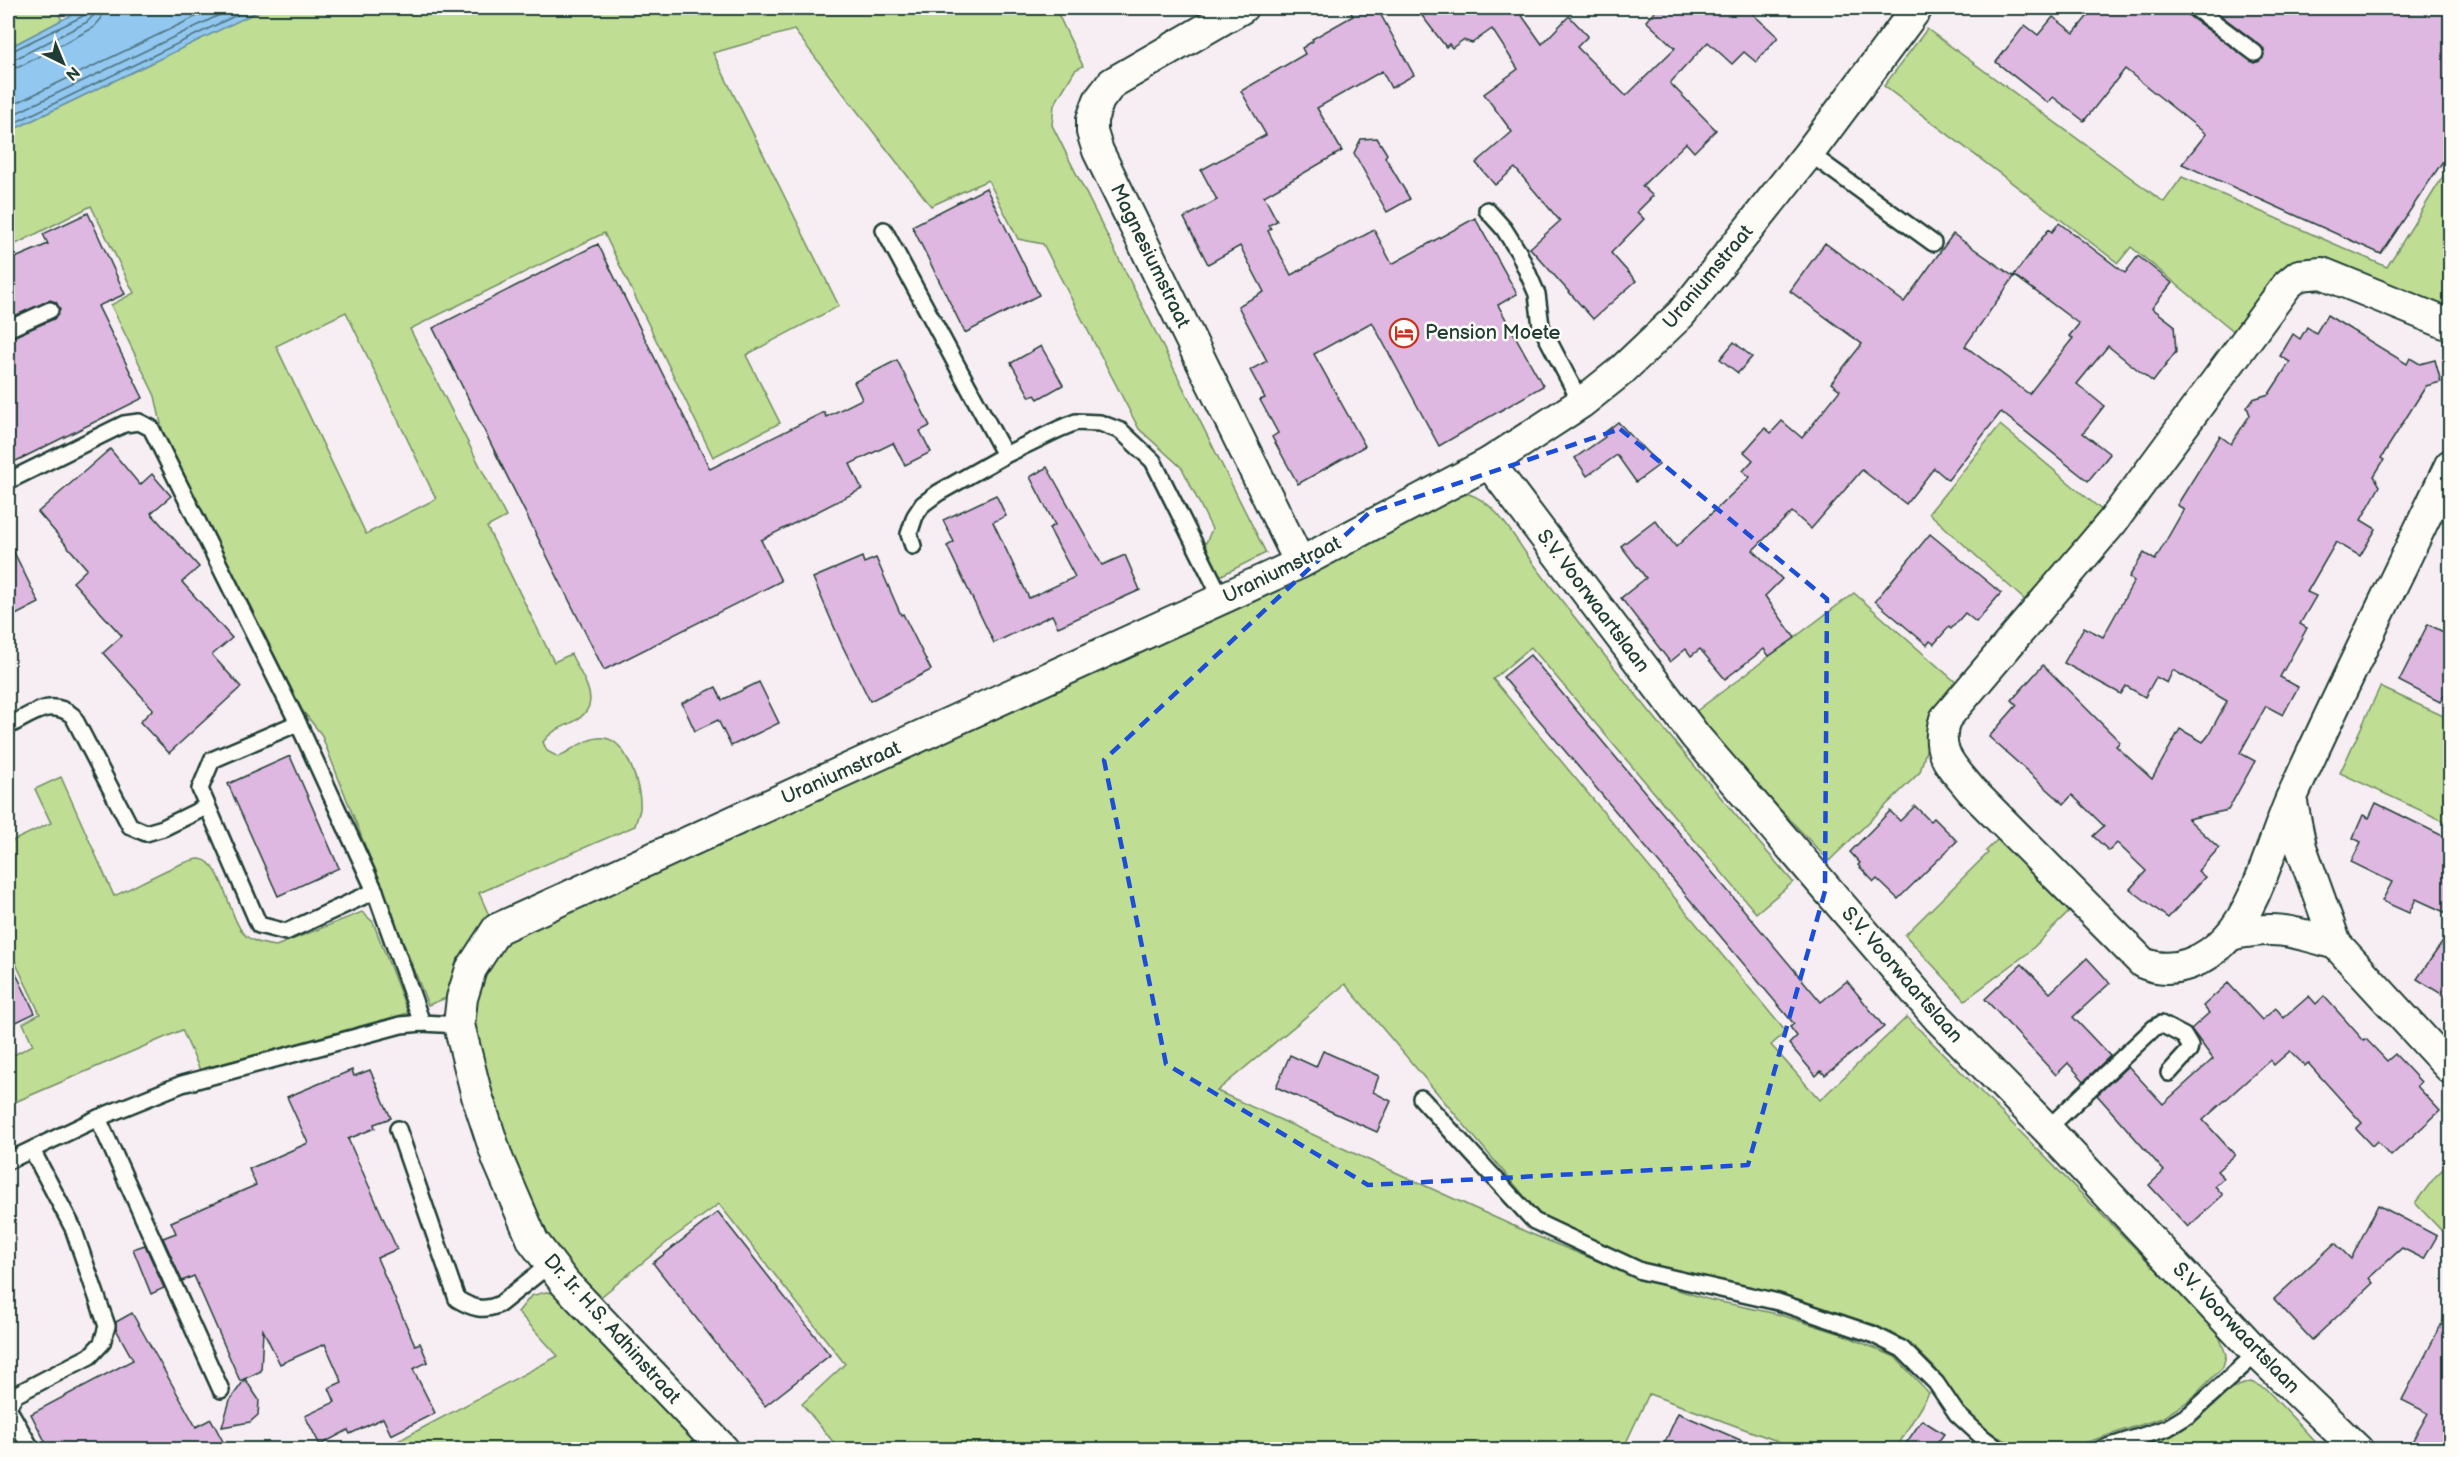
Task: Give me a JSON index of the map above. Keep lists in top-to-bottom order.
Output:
{
  "streets": {
    "street": [
      "Magnesiumstraat",
      "Uraniumstraat",
      "S.V. Voorwaartslaan",
      "Dr. Ir. H.S. Adhinstraat"
    ]
  },
  "crossings": [
    ["Magnesiumstraat", "Uraniumstraat"],
    ["Uraniumstraat", "S.V. Voorwaartslaan"],
    ["Uraniumstraat", "Dr. Ir. H.S. Adhinstraat"]
  ],
  "places": {
    "hotel": ["Pension Moete"]
  },
  "north": "bottom right"
}
